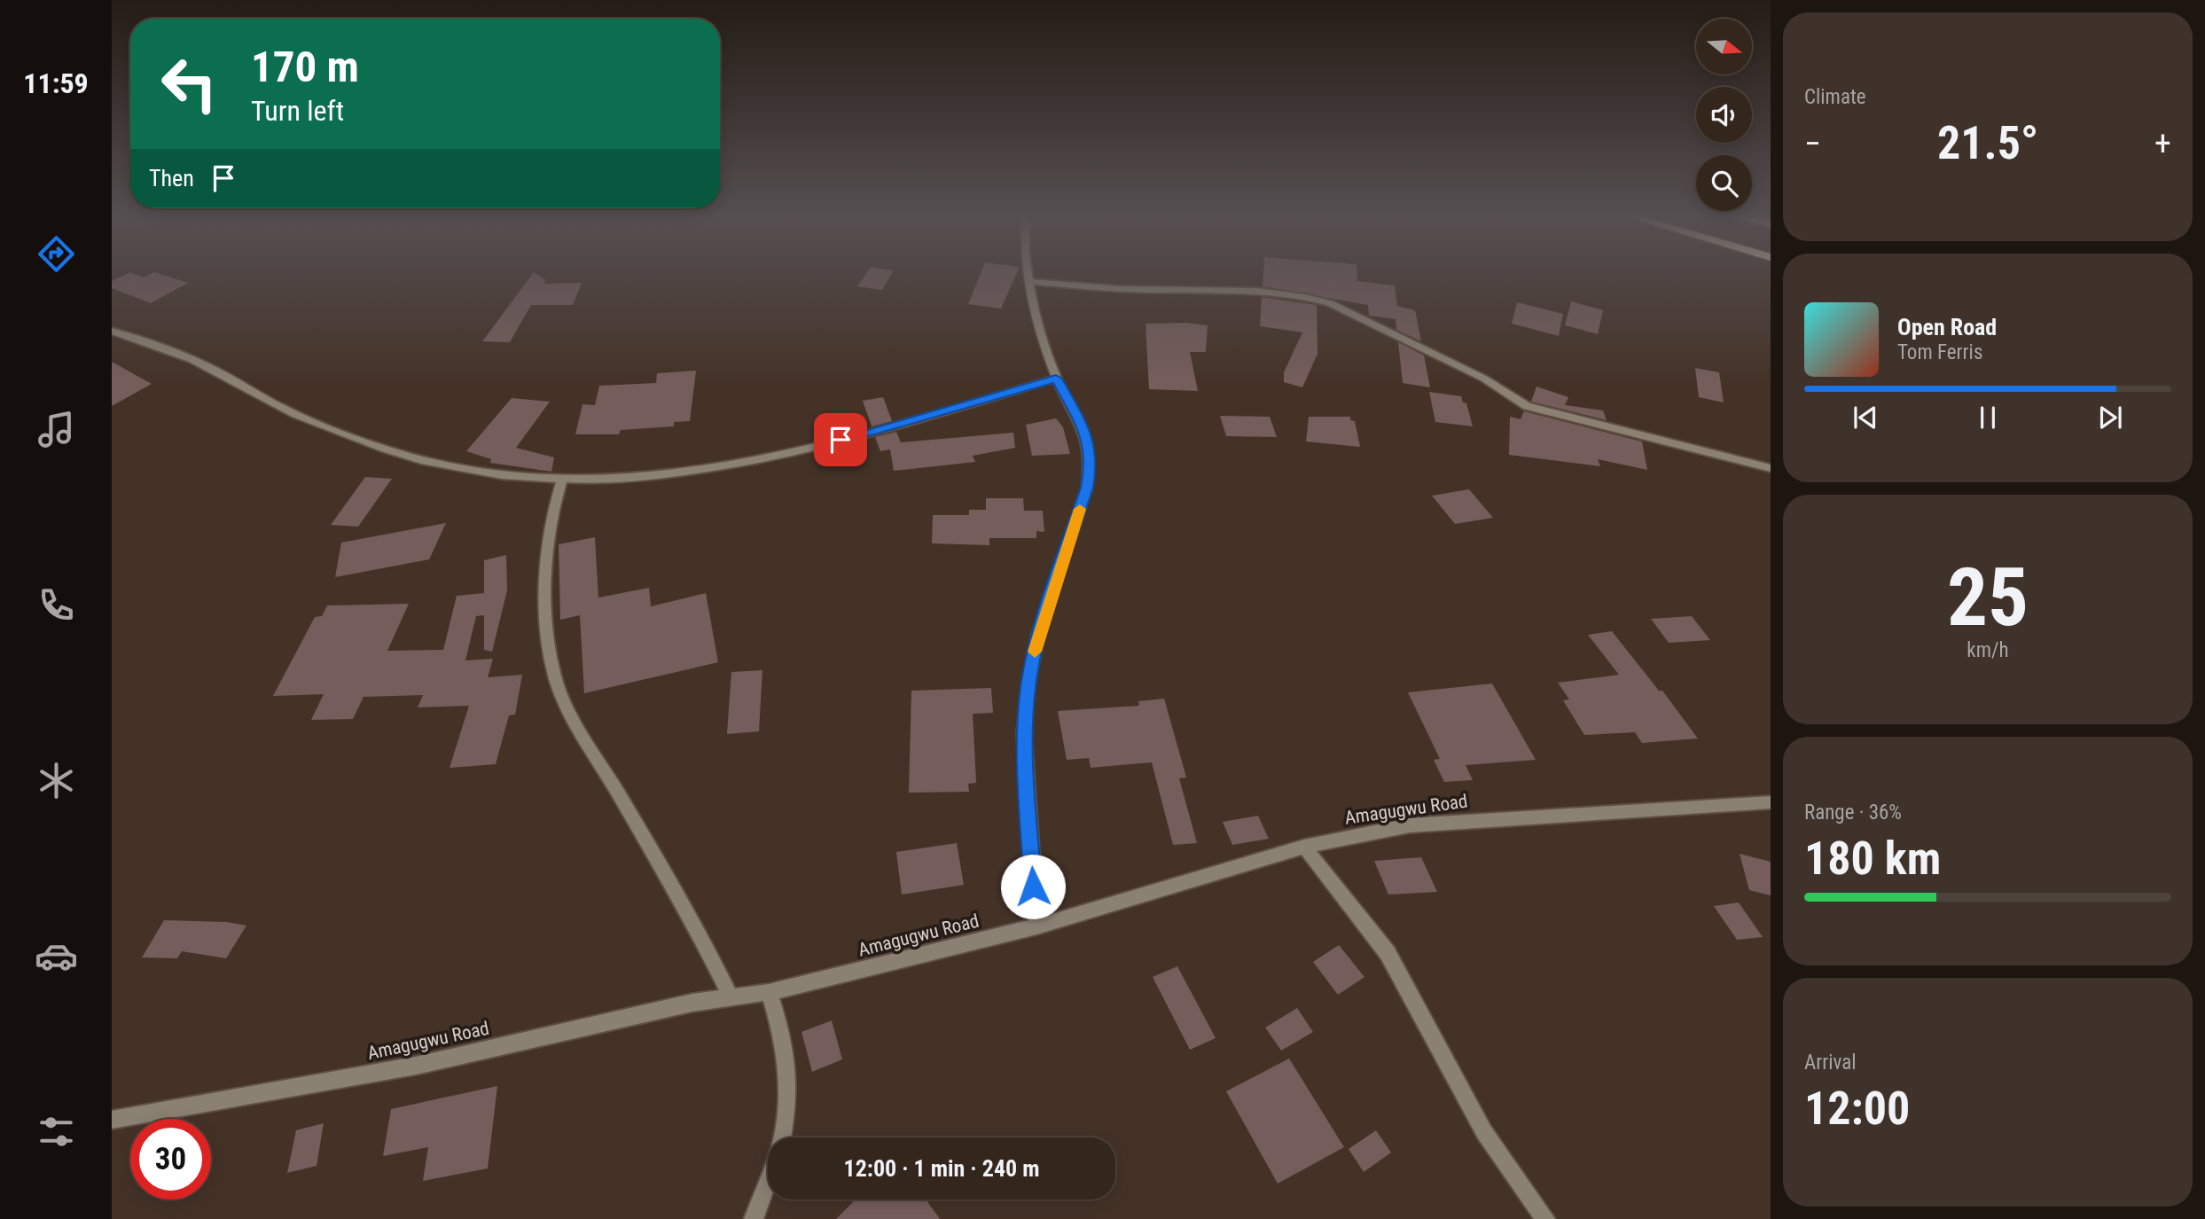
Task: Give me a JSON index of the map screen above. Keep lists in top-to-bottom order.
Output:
{
  "streets": {
    "street": ["Amagugwu Road"]
  },
  "north": "right",
  "page": {
    "tabs": "11:59",
    "tile": [
      "Climate",
      ["25", "km/h"],
      ["Range · 36%", "180 km"],
      ["Arrival", "12:00"]
    ],
    "turn": ["170 m", "Turn left"],
    "heat": ["−", "21.5°", "+"],
    "then": "Then",
    "song": ["Open Road", "Tom Ferris"],
    "limit": "30",
    "trip": "12:00 · 1 min · 240 m"
  }
}
